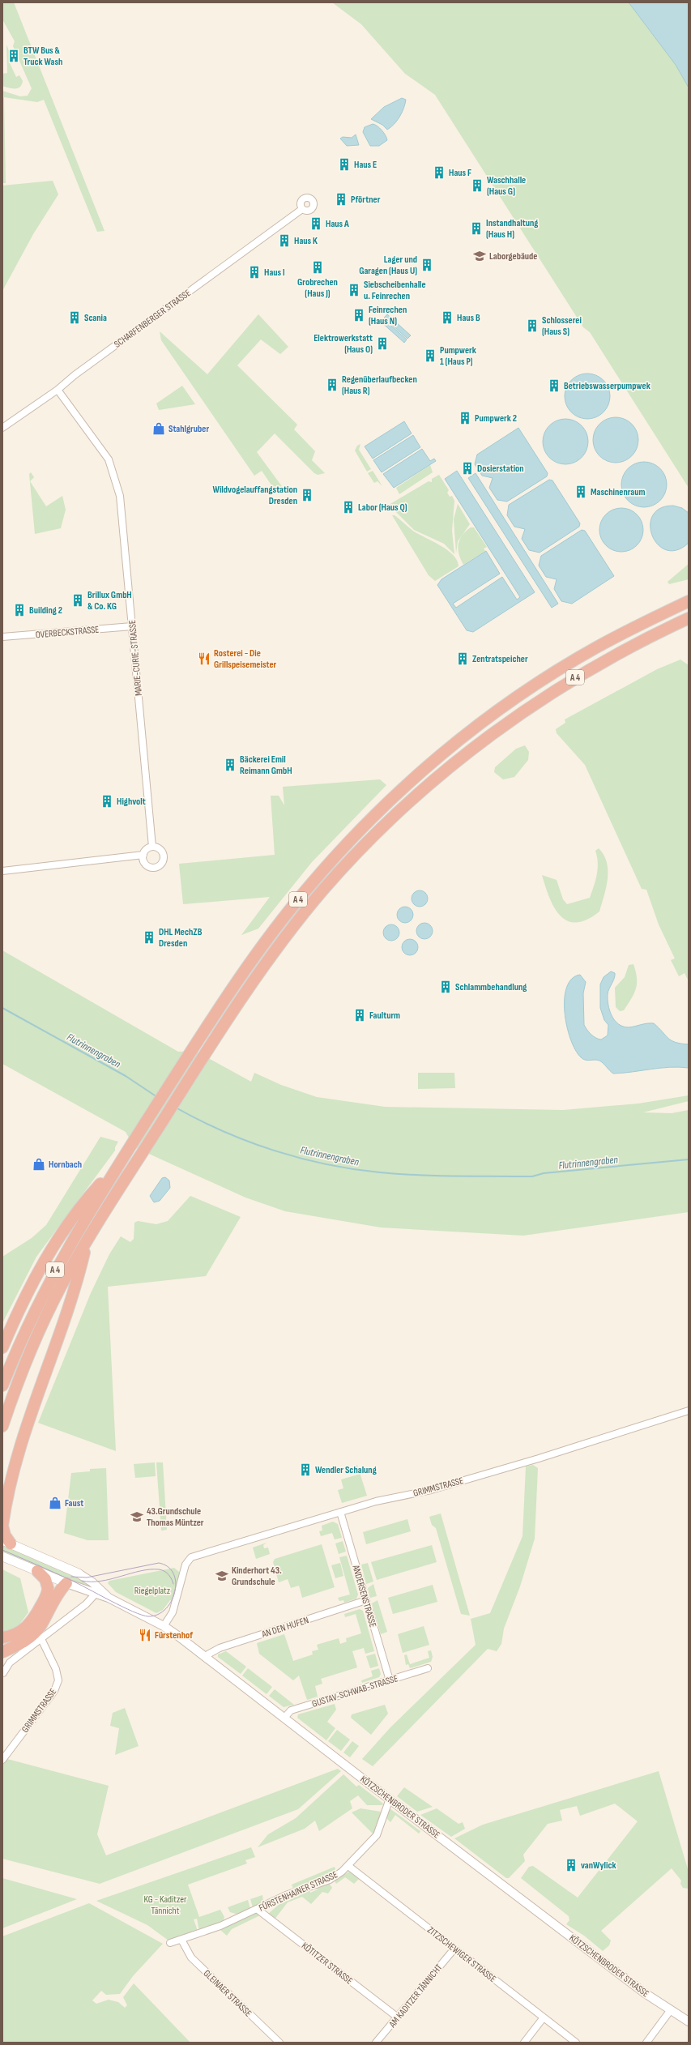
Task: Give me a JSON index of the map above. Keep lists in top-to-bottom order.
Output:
{
  "streets": {
    "highway": ["A 4"],
    "main road": ["KÖTZSCHENBRODER STRASSE"],
    "street": [
      "SCHARFENBERGER STRASSE",
      "OVERBECKSTRASSE",
      "MARIE-CURIE-STRASSE",
      "GRIMMSTRASSE",
      "ANDERSENSTRASSE",
      "AN DEN HUFEN",
      "GUSTAV-SCHWAB-STRASSE",
      "FÜRSTENHAINER STRASSE",
      "ZITZSCHEWIGER STRASSE",
      "KÖTITZER STRASSE",
      "GLEINAER STRASSE",
      "AM KADITZER TÄNNICHT"
    ]
  },
  "crossings": [
    ["SCHARFENBERGER STRASSE", "MARIE-CURIE-STRASSE"],
    ["OVERBECKSTRASSE", "MARIE-CURIE-STRASSE"],
    ["GRIMMSTRASSE", "ANDERSENSTRASSE"],
    ["GRIMMSTRASSE", "KÖTZSCHENBRODER STRASSE"],
    ["ANDERSENSTRASSE", "AN DEN HUFEN"],
    ["ANDERSENSTRASSE", "GUSTAV-SCHWAB-STRASSE"],
    ["AN DEN HUFEN", "KÖTZSCHENBRODER STRASSE"],
    ["GUSTAV-SCHWAB-STRASSE", "KÖTZSCHENBRODER STRASSE"],
    ["KÖTZSCHENBRODER STRASSE", "FÜRSTENHAINER STRASSE"],
    ["FÜRSTENHAINER STRASSE", "ZITZSCHEWIGER STRASSE"],
    ["FÜRSTENHAINER STRASSE", "KÖTITZER STRASSE"],
    ["FÜRSTENHAINER STRASSE", "GLEINAER STRASSE"],
    ["ZITZSCHEWIGER STRASSE", "AM KADITZER TÄNNICHT"],
    ["KÖTITZER STRASSE", "AM KADITZER TÄNNICHT"]
  ],
  "water": ["Flutrinnengraben"],
  "parks": ["Riegelplatz", "KG - Kaditzer Tännicht"],
  "places": {
    "building": [
      "BTW Bus & Truck Wash",
      "Haus E",
      "Haus F",
      "Waschhalle (Haus G)",
      "Pförtner",
      "Haus A",
      "Instandhaltung (Haus H)",
      "Haus K",
      "Lager und Garagen (Haus U)",
      "Grobrechen (Haus J)",
      "Haus I",
      "Siebscheibenhalle u. Feinrechen",
      "Feinrechen (Haus N)",
      "Scania",
      "Haus B",
      "Schlosserei (Haus S)",
      "Elektrowerkstatt (Haus O)",
      "Pumpwerk 1 (Haus P)",
      "Regenüberlaufbecken (Haus R)",
      "Betriebswasserpumpwek",
      "Pumpwerk 2",
      "Dosierstation",
      "Maschinenraum",
      "Wildvogelauffangstation Dresden",
      "Labor (Haus Q)",
      "Brillux GmbH & Co. KG",
      "Building 2",
      "Zentratspeicher",
      "Bäckerei Emil Reimann GmbH",
      "Highvolt",
      "DHL MechZB Dresden",
      "Schlammbehandlung",
      "Faulturm",
      "Wendler Schalung",
      "vanWylick"
    ],
    "school or university": ["Laborgebäude", "43.Grundschule Thomas Müntzer", "Kinderhort 43. Grundschule"],
    "shop": ["Stahlgruber", "Hornbach", "Faust"],
    "restaurant": ["Rosterei - Die Grillspeisemeister", "Fürstenhof"]
  }
}
